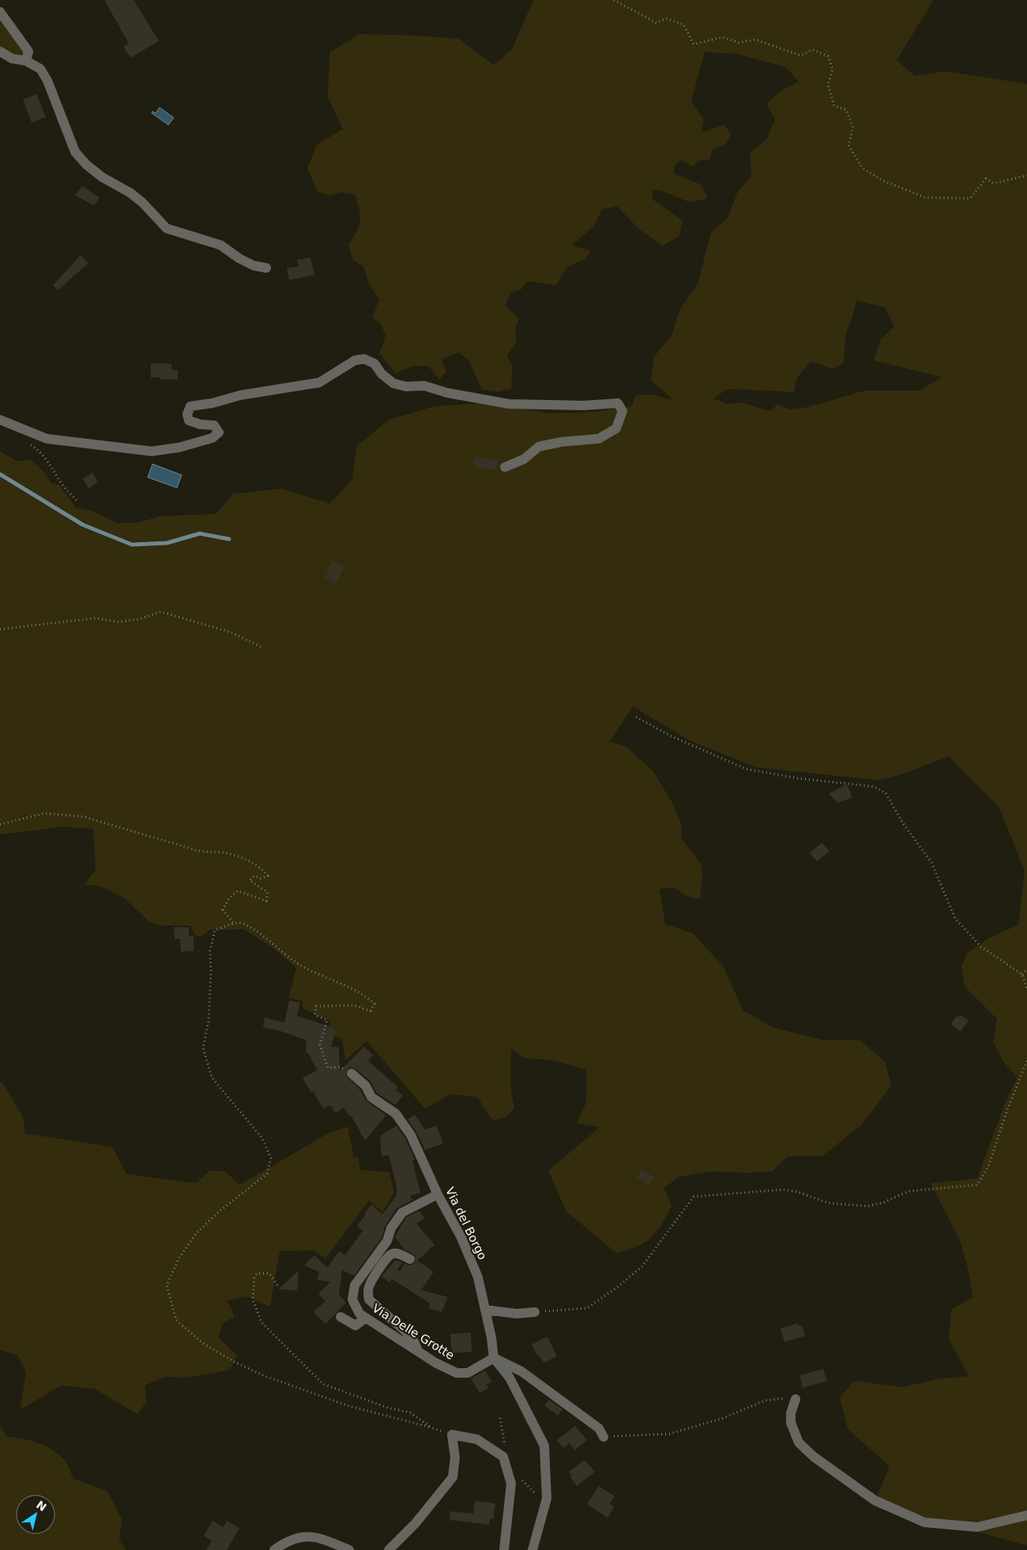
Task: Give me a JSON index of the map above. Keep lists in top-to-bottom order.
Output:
{
  "streets": {
    "street": ["Via del Borgo", "Via Delle Grotte"]
  },
  "crossings": [
    ["Via del Borgo", "Via Delle Grotte"]
  ],
  "north": "top right"
}
